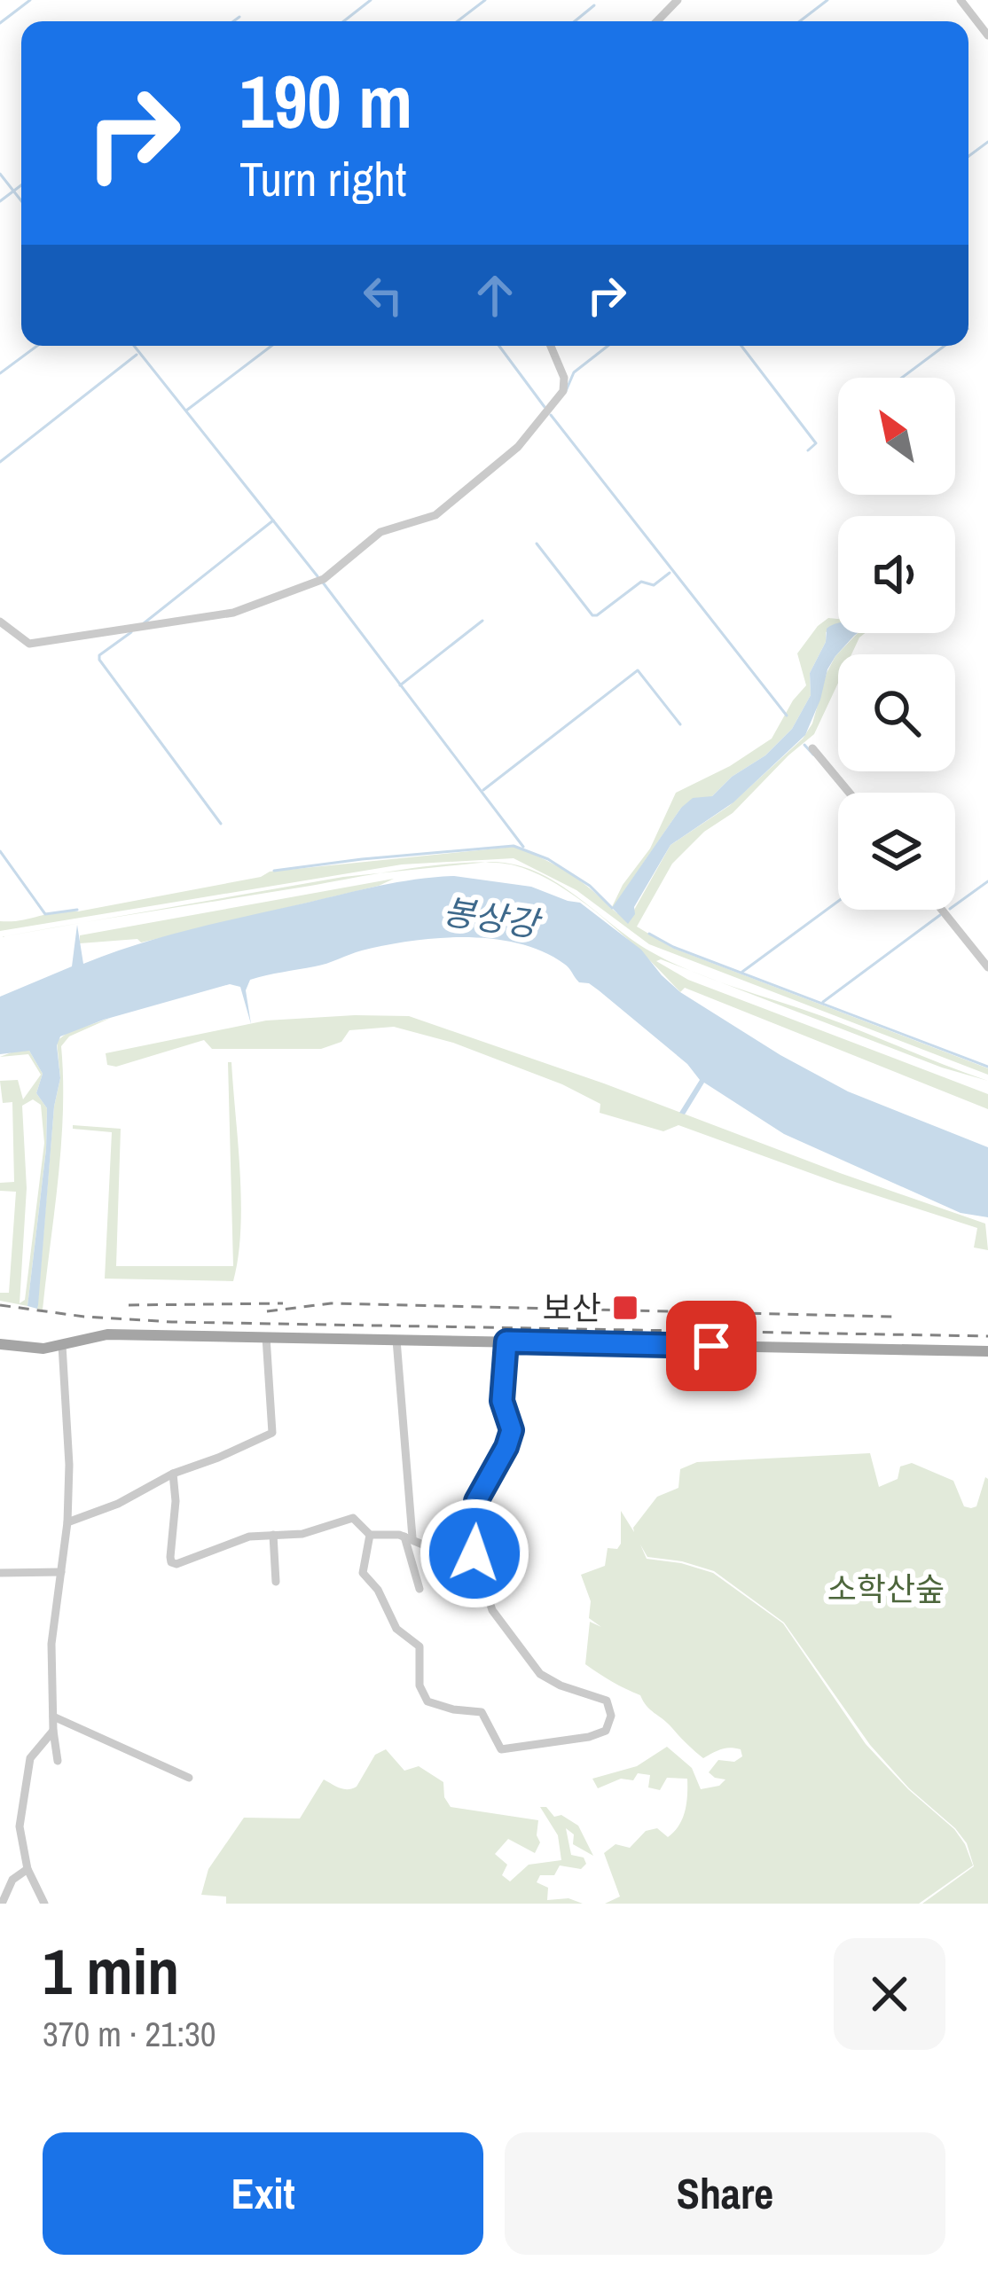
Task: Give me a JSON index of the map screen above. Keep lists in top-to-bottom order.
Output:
{
  "water": ["봉상강"],
  "parks": ["소학산숲"],
  "places": {
    "transit": ["보산"]
  },
  "north": "top left",
  "page": {
    "turn": ["190 m", "Turn right"],
    "heading": ["1 min", "370 m · 21:30"],
    "buttons": ["Exit", "Share"]
  }
}
